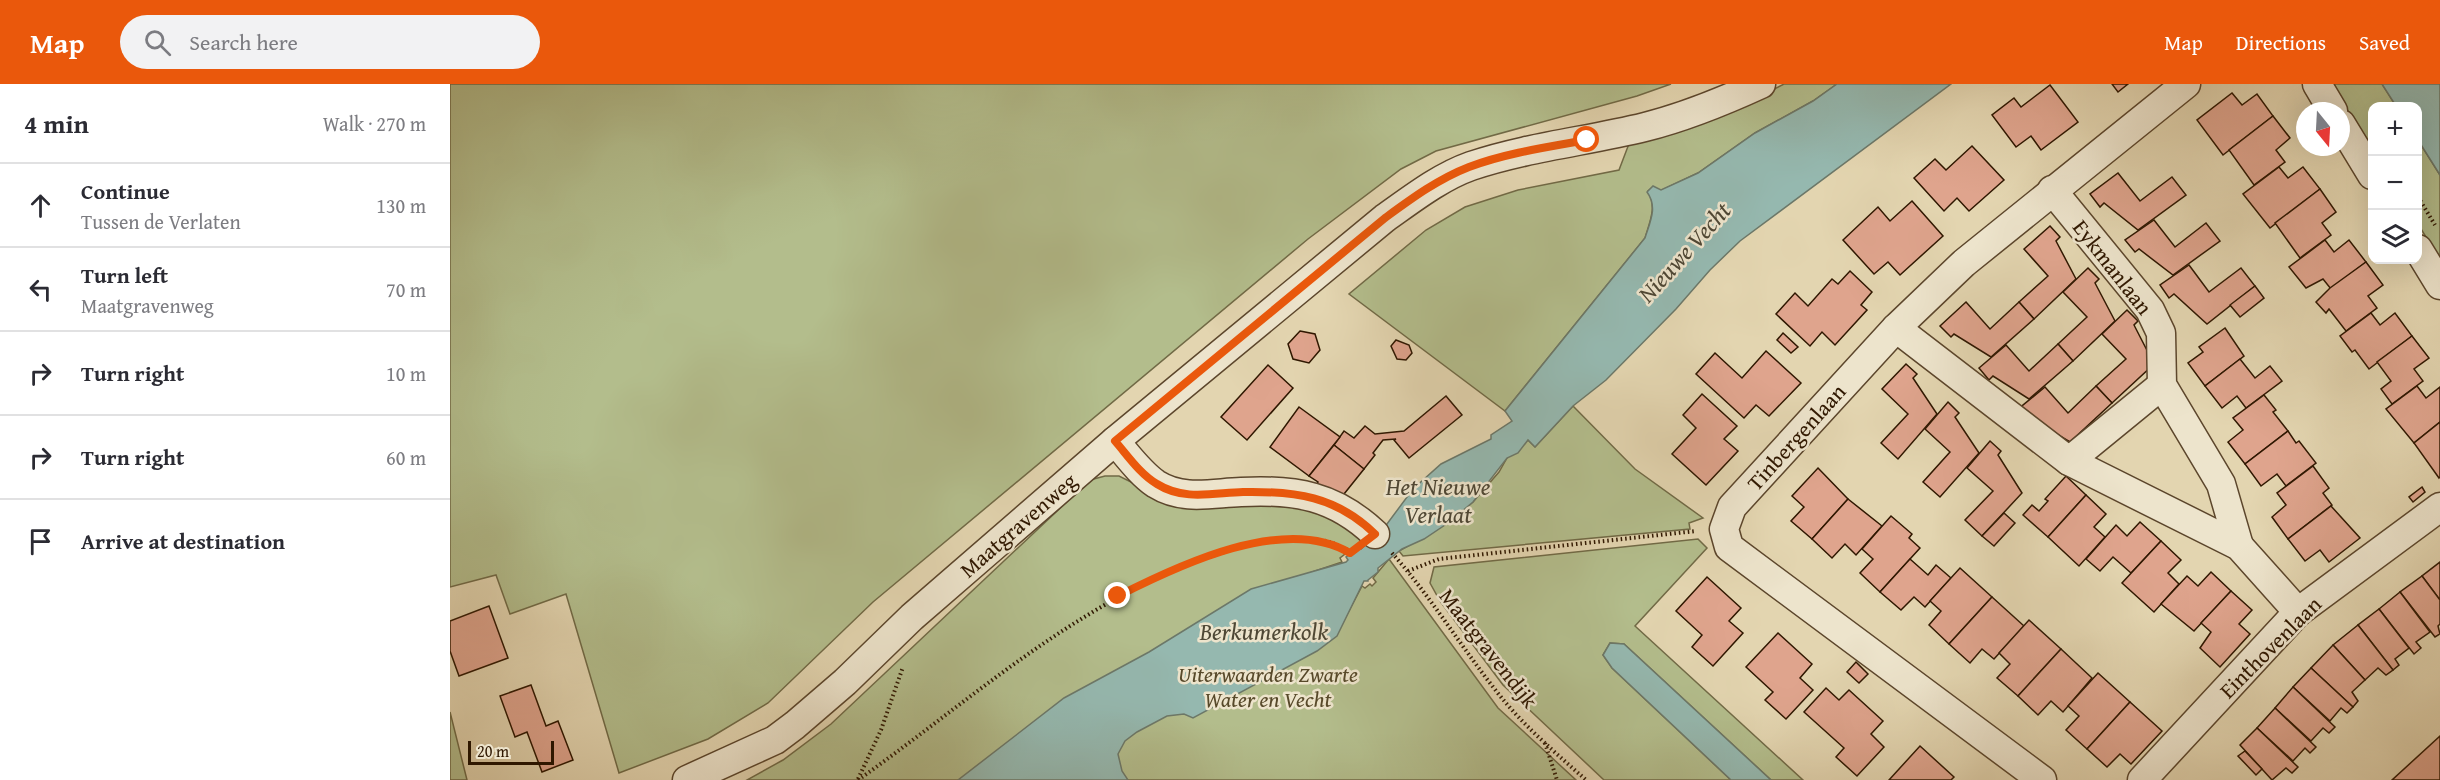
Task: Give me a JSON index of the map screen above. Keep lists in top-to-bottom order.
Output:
{
  "streets": {
    "street": [
      "Eykmanlaan",
      "Tinbergenlaan",
      "Maatgravenweg",
      "Einthovenlaan"
    ],
    "path": ["Maatgravendijk"]
  },
  "crossings": [
    ["Eykmanlaan", "Tinbergenlaan"],
    ["Eykmanlaan", "Einthovenlaan"]
  ],
  "water": ["Nieuwe Vecht", "Het Nieuwe Verlaat", "Berkumerkolk"],
  "parks": ["Uiterwaarden Zwarte Water en Vecht"],
  "scale_bar": "20 m",
  "north": "bottom",
  "page": {
    "header": "Map",
    "search": "Search here",
    "nav": ["Map", "Directions", "Saved"],
    "heading": ["4 min", "Walk · 270 m"],
    "map_buttons": ["+", "−"],
    "list": [
      ["Continue", "Tussen de Verlaten", "130 m"],
      ["Turn left", "Maatgravenweg", "70 m"],
      ["Turn right", "10 m"],
      ["Turn right", "60 m"],
      "Arrive at destination"
    ],
    "scale": "20 m"
  }
}
